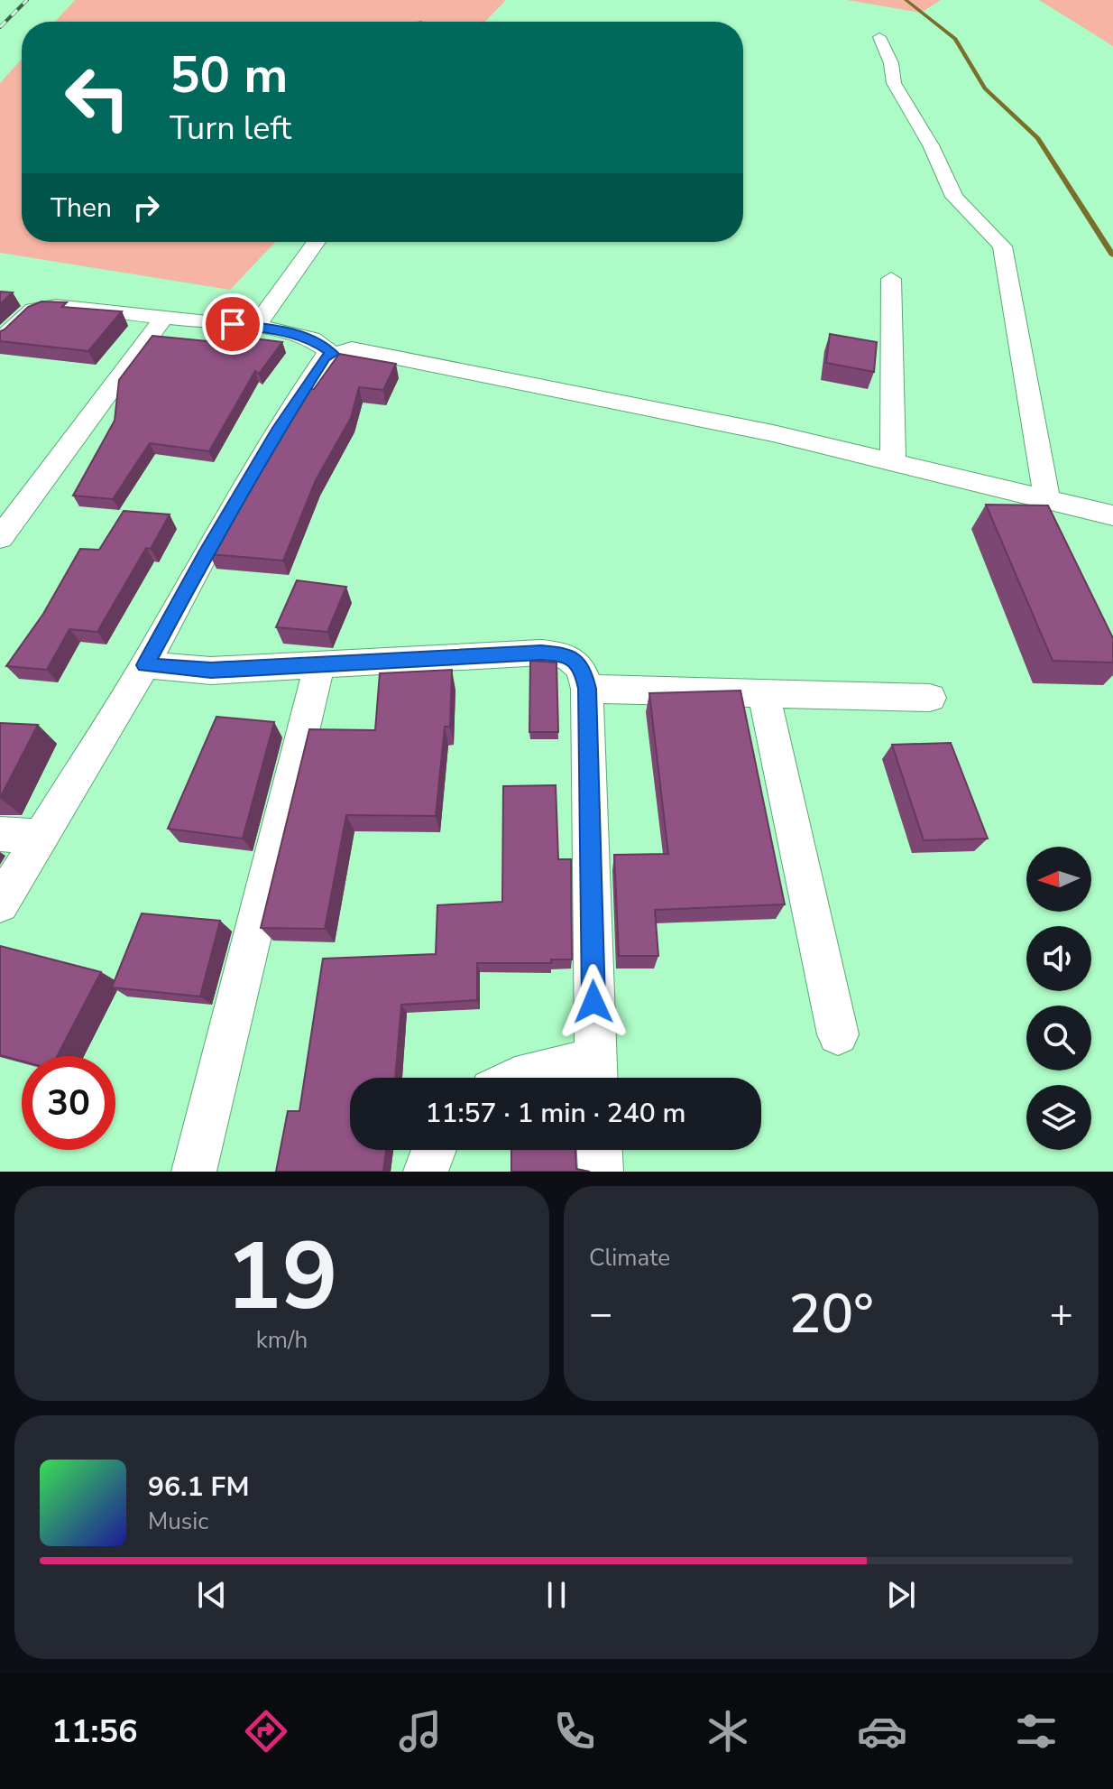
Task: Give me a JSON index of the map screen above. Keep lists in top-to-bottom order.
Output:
{
  "north": "left",
  "page": {
    "turn": ["50 m", "Turn left"],
    "then": "Then",
    "limit": "30",
    "trip": "11:57 · 1 min · 240 m",
    "tile": [
      ["19", "km/h"],
      "Climate"
    ],
    "heat": ["−", "20°", "+"],
    "song": ["96.1 FM", "Music"],
    "tabs": "11:56"
  }
}
